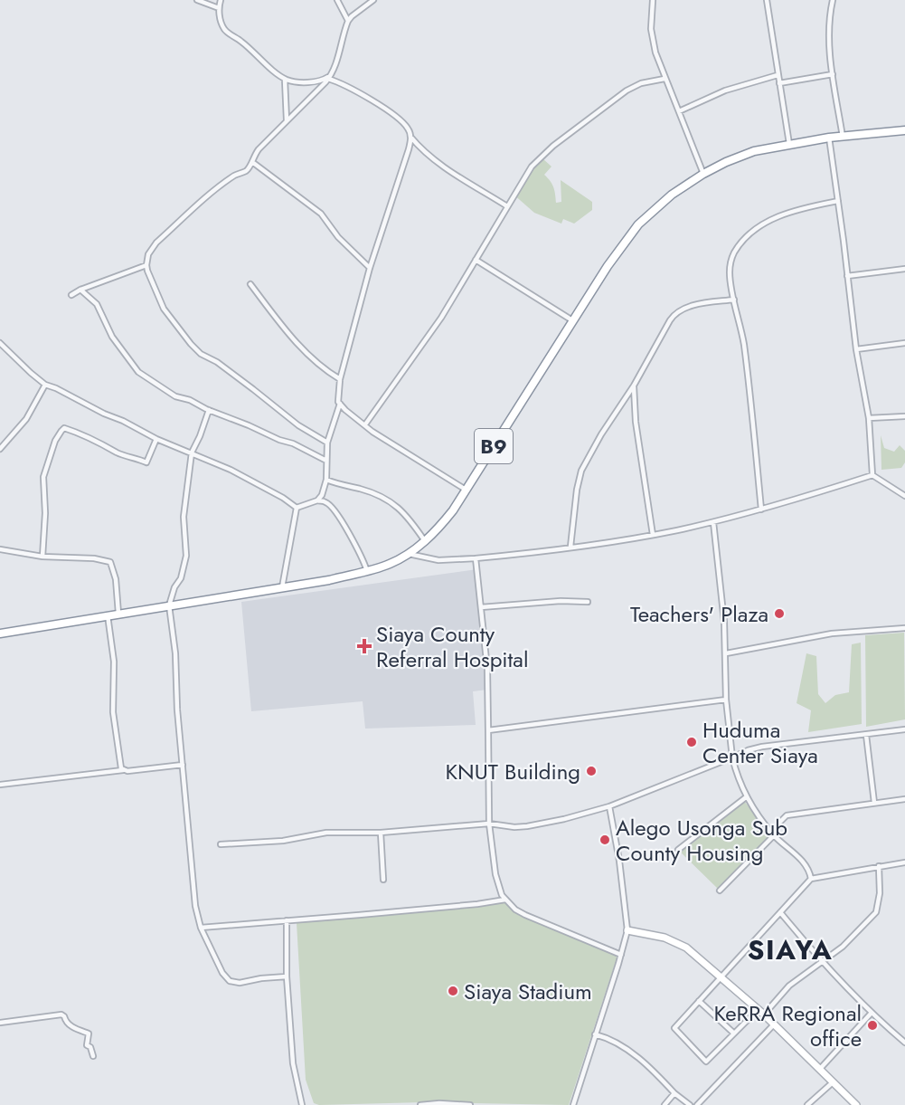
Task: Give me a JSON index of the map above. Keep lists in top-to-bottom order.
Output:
{
  "streets": {
    "highway": ["B9"]
  },
  "districts": ["SIAYA"],
  "places": {
    "other": [
      "Teachers' Plaza",
      "Huduma Center Siaya",
      "KNUT Building",
      "Alego Usonga Sub County Housing",
      "Siaya Stadium",
      "KeRRA Regional office"
    ],
    "health": ["Siaya County Referral Hospital"]
  }
}
